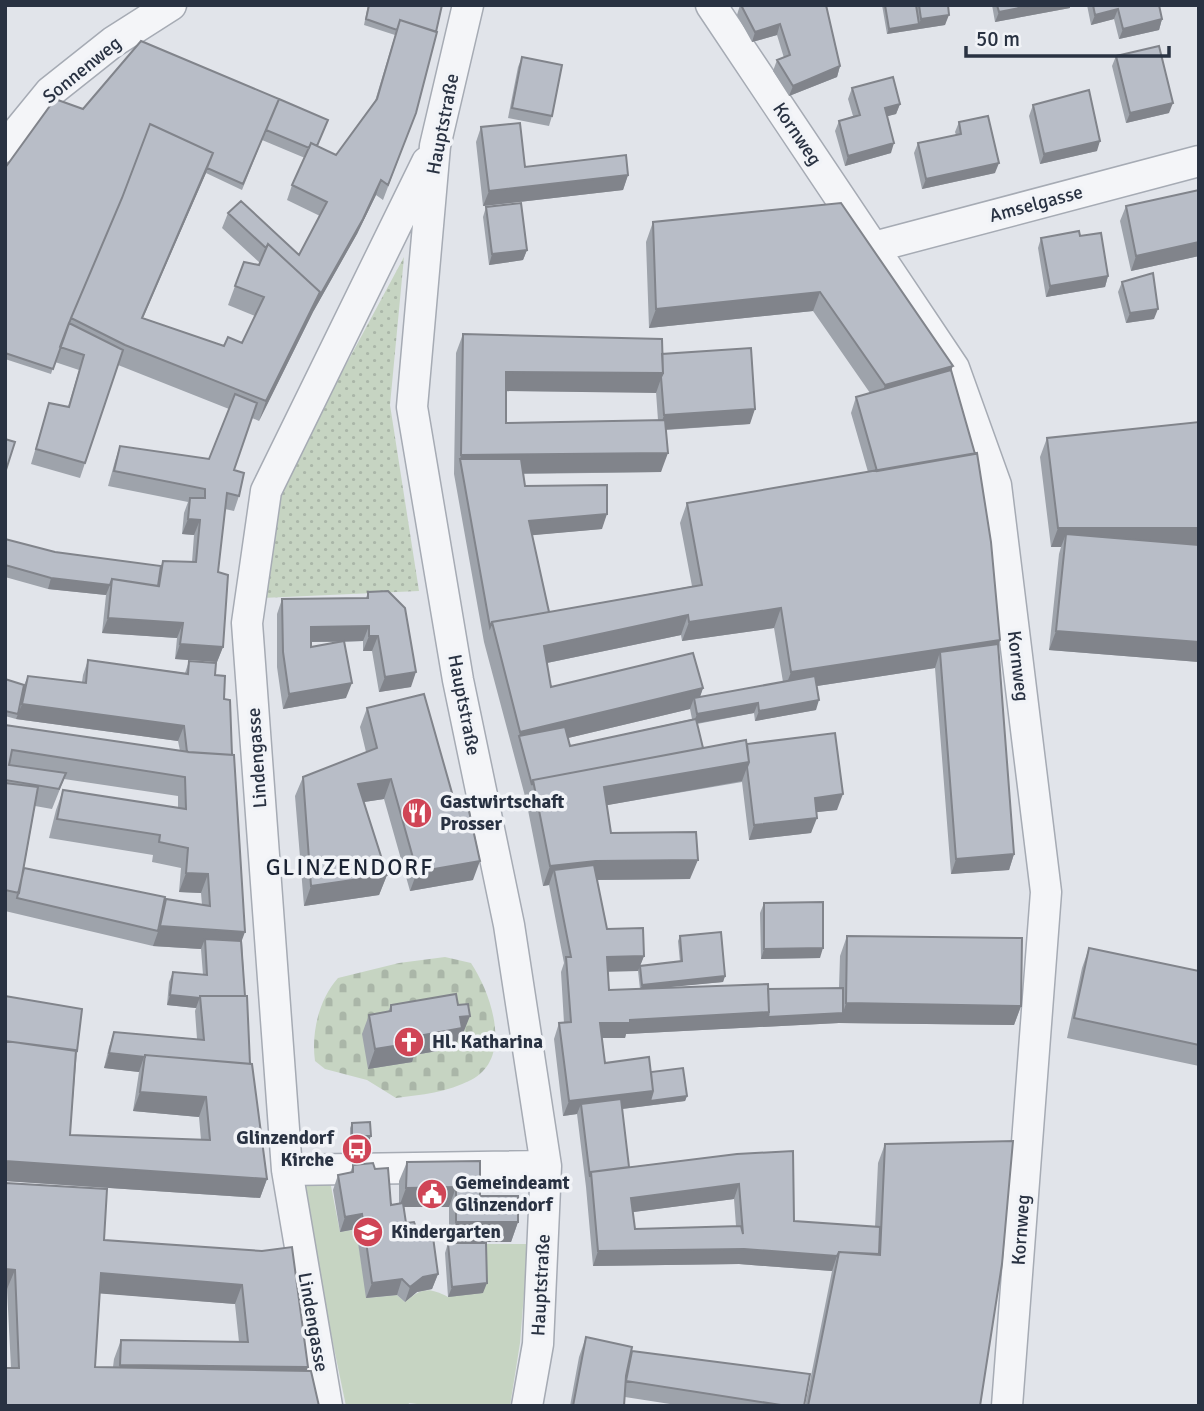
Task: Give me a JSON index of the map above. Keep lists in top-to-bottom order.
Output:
{
  "streets": {
    "street": [
      "Sonnenweg",
      "Hauptstraße",
      "Kornweg",
      "Amselgasse",
      "Lindengasse"
    ]
  },
  "crossings": [
    ["Hauptstraße", "Lindengasse"],
    ["Kornweg", "Amselgasse"]
  ],
  "districts": ["GLINZENDORF"],
  "places": {
    "restaurant": ["Gastwirtschaft Prosser"],
    "church": ["Hl. Katharina"],
    "bus stop": ["Glinzendorf Kirche"],
    "public building": ["Gemeindeamt Glinzendorf"],
    "school or university": ["Kindergarten"]
  },
  "scale_bar": "50 m"
}
